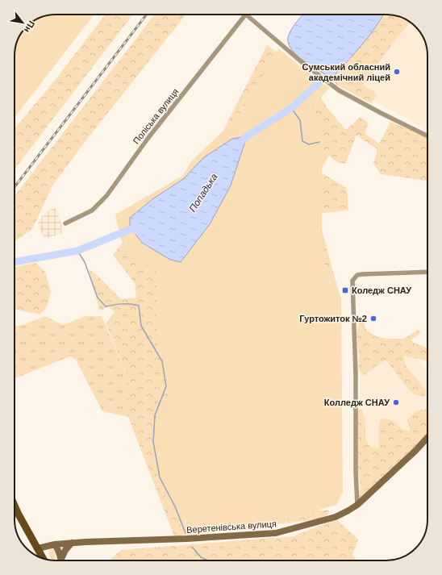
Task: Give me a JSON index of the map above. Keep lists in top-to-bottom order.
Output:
{
  "streets": {
    "street": ["Поліська вулиця", "Веретенівська вулиця"]
  },
  "water": ["Попадька"],
  "places": {
    "other": ["Сумський обласний академічний ліцей", "Гуртожиток №2", "Колледж СНАУ"],
    "transit": ["Коледж СНАУ"]
  },
  "north": "bottom right"
}
